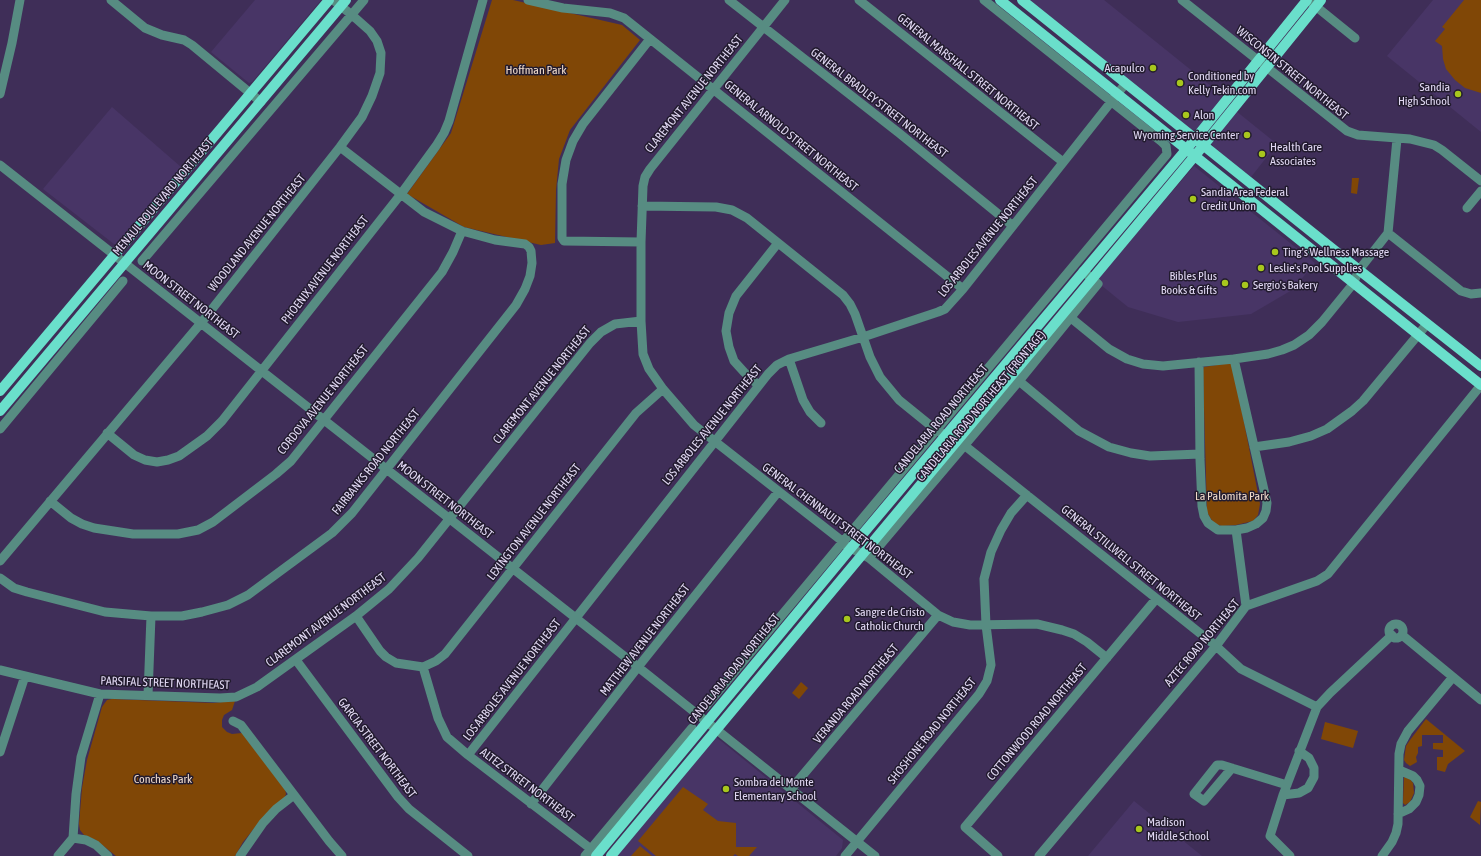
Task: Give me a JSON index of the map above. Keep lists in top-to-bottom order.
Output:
{
  "streets": {
    "main road": ["MENAUL BOULEVARD NORTHEAST", "CANDELARIA ROAD NORTHEAST"],
    "street": [
      "GENERAL MARSHALL STREET NORTHEAST",
      "WISCONSIN STREET NORTHEAST",
      "CLAREMONT AVENUE NORTHEAST",
      "GENERAL BRADLEY STREET NORTHEAST",
      "GENERAL ARNOLD STREET NORTHEAST",
      "WOODLAND AVENUE NORTHEAST",
      "LOS ARBOLES AVENUE NORTHEAST",
      "PHOENIX AVENUE NORTHEAST",
      "MOON STREET NORTHEAST",
      "CORDOVA AVENUE NORTHEAST",
      "CANDELARIA ROAD NORTHEAST (FRONTAGE)",
      "FAIRBANKS ROAD NORTHEAST",
      "GENERAL CHENNAULT STREET NORTHEAST",
      "LEXINGTON AVENUE NORTHEAST",
      "GENERAL STILLWELL STREET NORTHEAST",
      "MATTHEW AVENUE NORTHEAST",
      "AZTEC ROAD NORTHEAST",
      "PARSIFAL STREET NORTHEAST",
      "VERANDA ROAD NORTHEAST",
      "COTTONWOOD ROAD NORTHEAST",
      "SHOSHONE ROAD NORTHEAST",
      "GARCIA STREET NORTHEAST",
      "ALTEZ STREET NORTHEAST"
    ]
  },
  "crossings": [
    ["GENERAL MARSHALL STREET NORTHEAST", "LOS ARBOLES AVENUE NORTHEAST"],
    ["WISCONSIN STREET NORTHEAST", "CANDELARIA ROAD NORTHEAST"],
    ["CLAREMONT AVENUE NORTHEAST", "GENERAL BRADLEY STREET NORTHEAST"],
    ["CLAREMONT AVENUE NORTHEAST", "GENERAL ARNOLD STREET NORTHEAST"],
    ["CLAREMONT AVENUE NORTHEAST", "MOON STREET NORTHEAST"],
    ["CLAREMONT AVENUE NORTHEAST", "GENERAL CHENNAULT STREET NORTHEAST"],
    ["CLAREMONT AVENUE NORTHEAST", "GENERAL STILLWELL STREET NORTHEAST"],
    ["CLAREMONT AVENUE NORTHEAST", "PARSIFAL STREET NORTHEAST"],
    ["CLAREMONT AVENUE NORTHEAST", "GARCIA STREET NORTHEAST"],
    ["GENERAL BRADLEY STREET NORTHEAST", "LOS ARBOLES AVENUE NORTHEAST"],
    ["GENERAL ARNOLD STREET NORTHEAST", "LOS ARBOLES AVENUE NORTHEAST"],
    ["MENAUL BOULEVARD NORTHEAST", "WOODLAND AVENUE NORTHEAST"],
    ["MENAUL BOULEVARD NORTHEAST", "MOON STREET NORTHEAST"],
    ["WOODLAND AVENUE NORTHEAST", "PHOENIX AVENUE NORTHEAST"],
    ["WOODLAND AVENUE NORTHEAST", "MOON STREET NORTHEAST"],
    ["WOODLAND AVENUE NORTHEAST", "CORDOVA AVENUE NORTHEAST"],
    ["LOS ARBOLES AVENUE NORTHEAST", "MOON STREET NORTHEAST"],
    ["LOS ARBOLES AVENUE NORTHEAST", "GENERAL CHENNAULT STREET NORTHEAST"],
    ["LOS ARBOLES AVENUE NORTHEAST", "GENERAL STILLWELL STREET NORTHEAST"],
    ["LOS ARBOLES AVENUE NORTHEAST", "ALTEZ STREET NORTHEAST"],
    ["PHOENIX AVENUE NORTHEAST", "MOON STREET NORTHEAST"],
    ["MOON STREET NORTHEAST", "CORDOVA AVENUE NORTHEAST"],
    ["MOON STREET NORTHEAST", "CANDELARIA ROAD NORTHEAST"],
    ["MOON STREET NORTHEAST", "FAIRBANKS ROAD NORTHEAST"],
    ["MOON STREET NORTHEAST", "LEXINGTON AVENUE NORTHEAST"],
    ["MOON STREET NORTHEAST", "MATTHEW AVENUE NORTHEAST"],
    ["MOON STREET NORTHEAST", "VERANDA ROAD NORTHEAST"],
    ["MOON STREET NORTHEAST", "SHOSHONE ROAD NORTHEAST"],
    ["CORDOVA AVENUE NORTHEAST", "FAIRBANKS ROAD NORTHEAST"],
    ["CANDELARIA ROAD NORTHEAST (FRONTAGE)", "CANDELARIA ROAD NORTHEAST"],
    ["CANDELARIA ROAD NORTHEAST (FRONTAGE)", "GENERAL STILLWELL STREET NORTHEAST"],
    ["CANDELARIA ROAD NORTHEAST", "GENERAL CHENNAULT STREET NORTHEAST"],
    ["CANDELARIA ROAD NORTHEAST", "GENERAL STILLWELL STREET NORTHEAST"],
    ["CANDELARIA ROAD NORTHEAST", "ALTEZ STREET NORTHEAST"],
    ["GENERAL CHENNAULT STREET NORTHEAST", "LEXINGTON AVENUE NORTHEAST"],
    ["GENERAL CHENNAULT STREET NORTHEAST", "MATTHEW AVENUE NORTHEAST"],
    ["GENERAL CHENNAULT STREET NORTHEAST", "VERANDA ROAD NORTHEAST"],
    ["GENERAL CHENNAULT STREET NORTHEAST", "COTTONWOOD ROAD NORTHEAST"],
    ["GENERAL CHENNAULT STREET NORTHEAST", "SHOSHONE ROAD NORTHEAST"],
    ["LEXINGTON AVENUE NORTHEAST", "ALTEZ STREET NORTHEAST"],
    ["GENERAL STILLWELL STREET NORTHEAST", "AZTEC ROAD NORTHEAST"],
    ["GENERAL STILLWELL STREET NORTHEAST", "COTTONWOOD ROAD NORTHEAST"],
    ["GENERAL STILLWELL STREET NORTHEAST", "SHOSHONE ROAD NORTHEAST"],
    ["MATTHEW AVENUE NORTHEAST", "ALTEZ STREET NORTHEAST"]
  ],
  "parks": ["Hoffman Park", "La Palomita Park", "Conchas Park"],
  "places": [
    "Acapulco",
    "Conditioned by Kelly Tekin.com",
    "Sandia High School",
    "Alon",
    "Wyoming Service Center",
    "Health Care Associates",
    "Sandia Area Federal Credit Union",
    "Ting's Wellness Massage",
    "Leslie's Pool Supplies",
    "Bibles Plus Books & Gifts",
    "Sergio's Bakery",
    "Sangre de Cristo Catholic Church",
    "Sombra del Monte Elementary School",
    "Madison Middle School"
  ]
}
